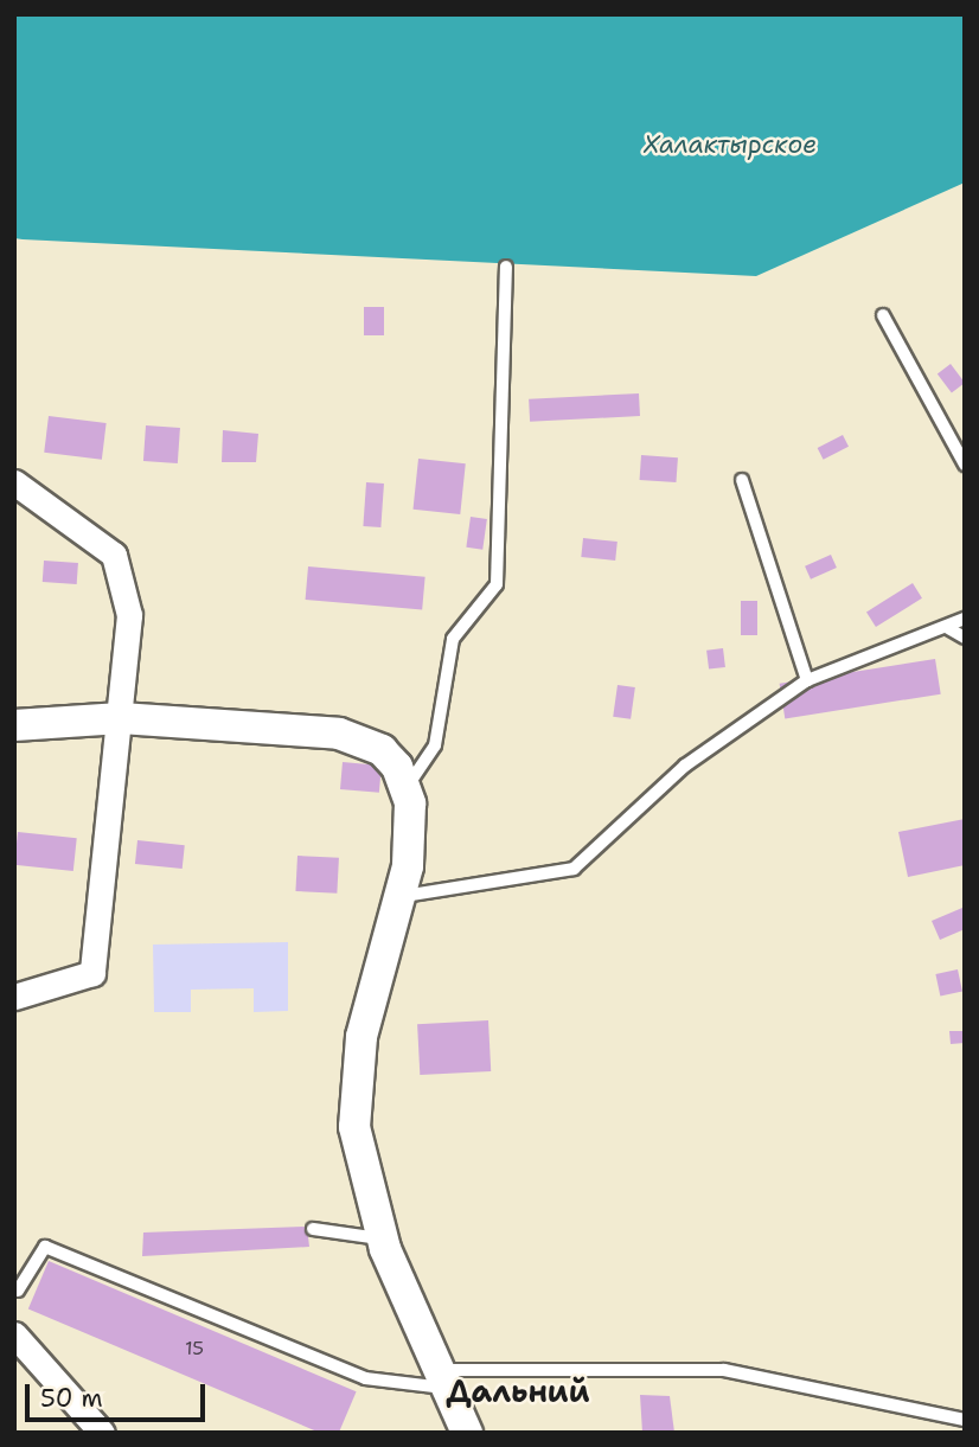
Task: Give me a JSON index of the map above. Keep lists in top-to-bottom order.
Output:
{
  "districts": ["Дальний"],
  "water": ["Халактырское"],
  "house_numbers": ["15"],
  "scale_bar": "50 m"
}
